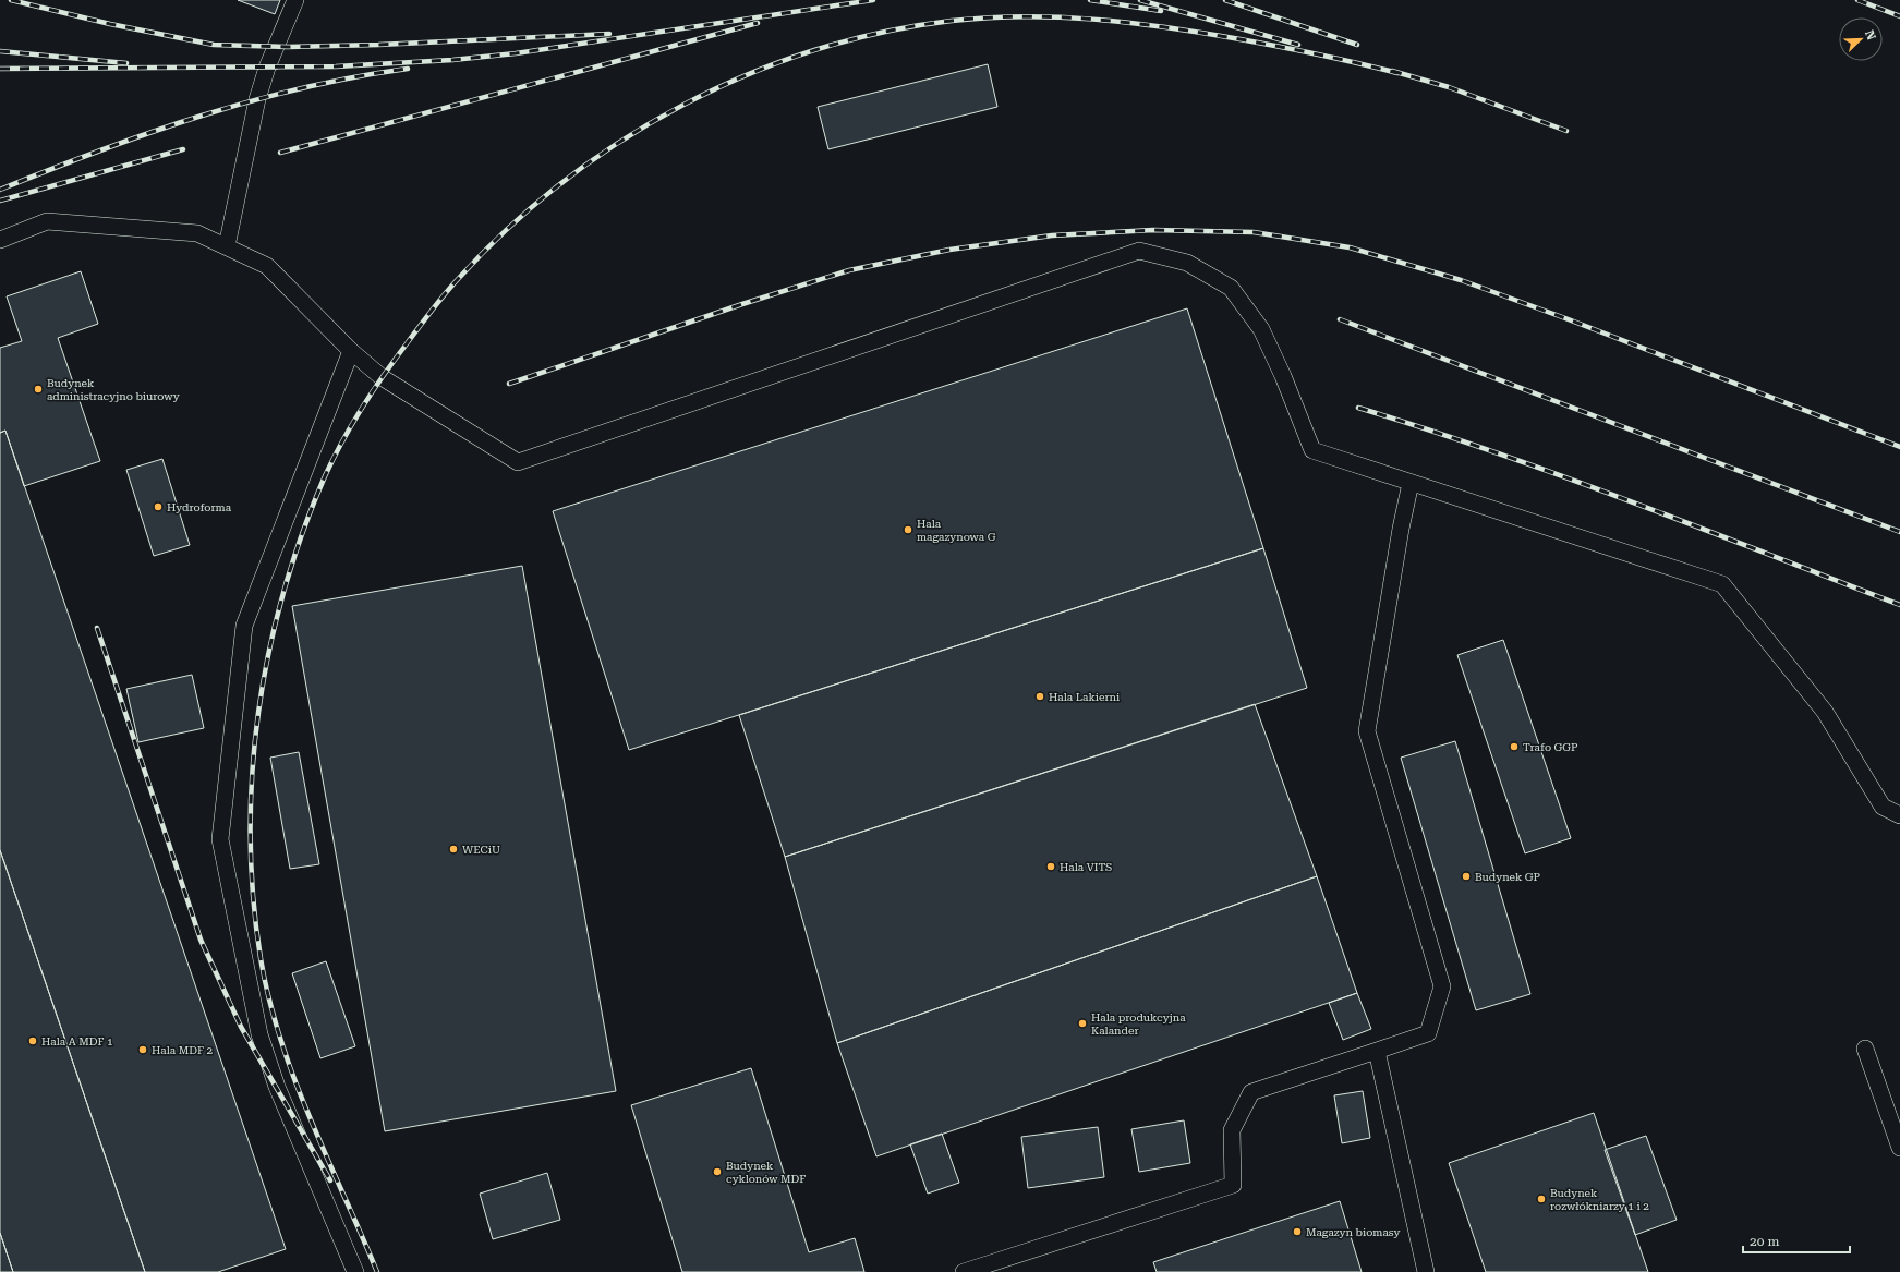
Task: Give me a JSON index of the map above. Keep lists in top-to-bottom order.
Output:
{
  "places": [
    "Budynek administracyjno biurowy",
    "Hydroforma",
    "Hala magazynowa G",
    "Hala Lakierni",
    "Trafo GGP",
    "WECiU",
    "Hala VITS",
    "Budynek GP",
    "Hala produkcyjna Kalander",
    "Hala A MDF 1",
    "Hala MDF 2",
    "Budynek cyklonów MDF",
    "Budynek rozwłókniarzy 1 i 2",
    "Magazyn biomasy"
  ],
  "scale_bar": "20 m",
  "north": "top right"
}
